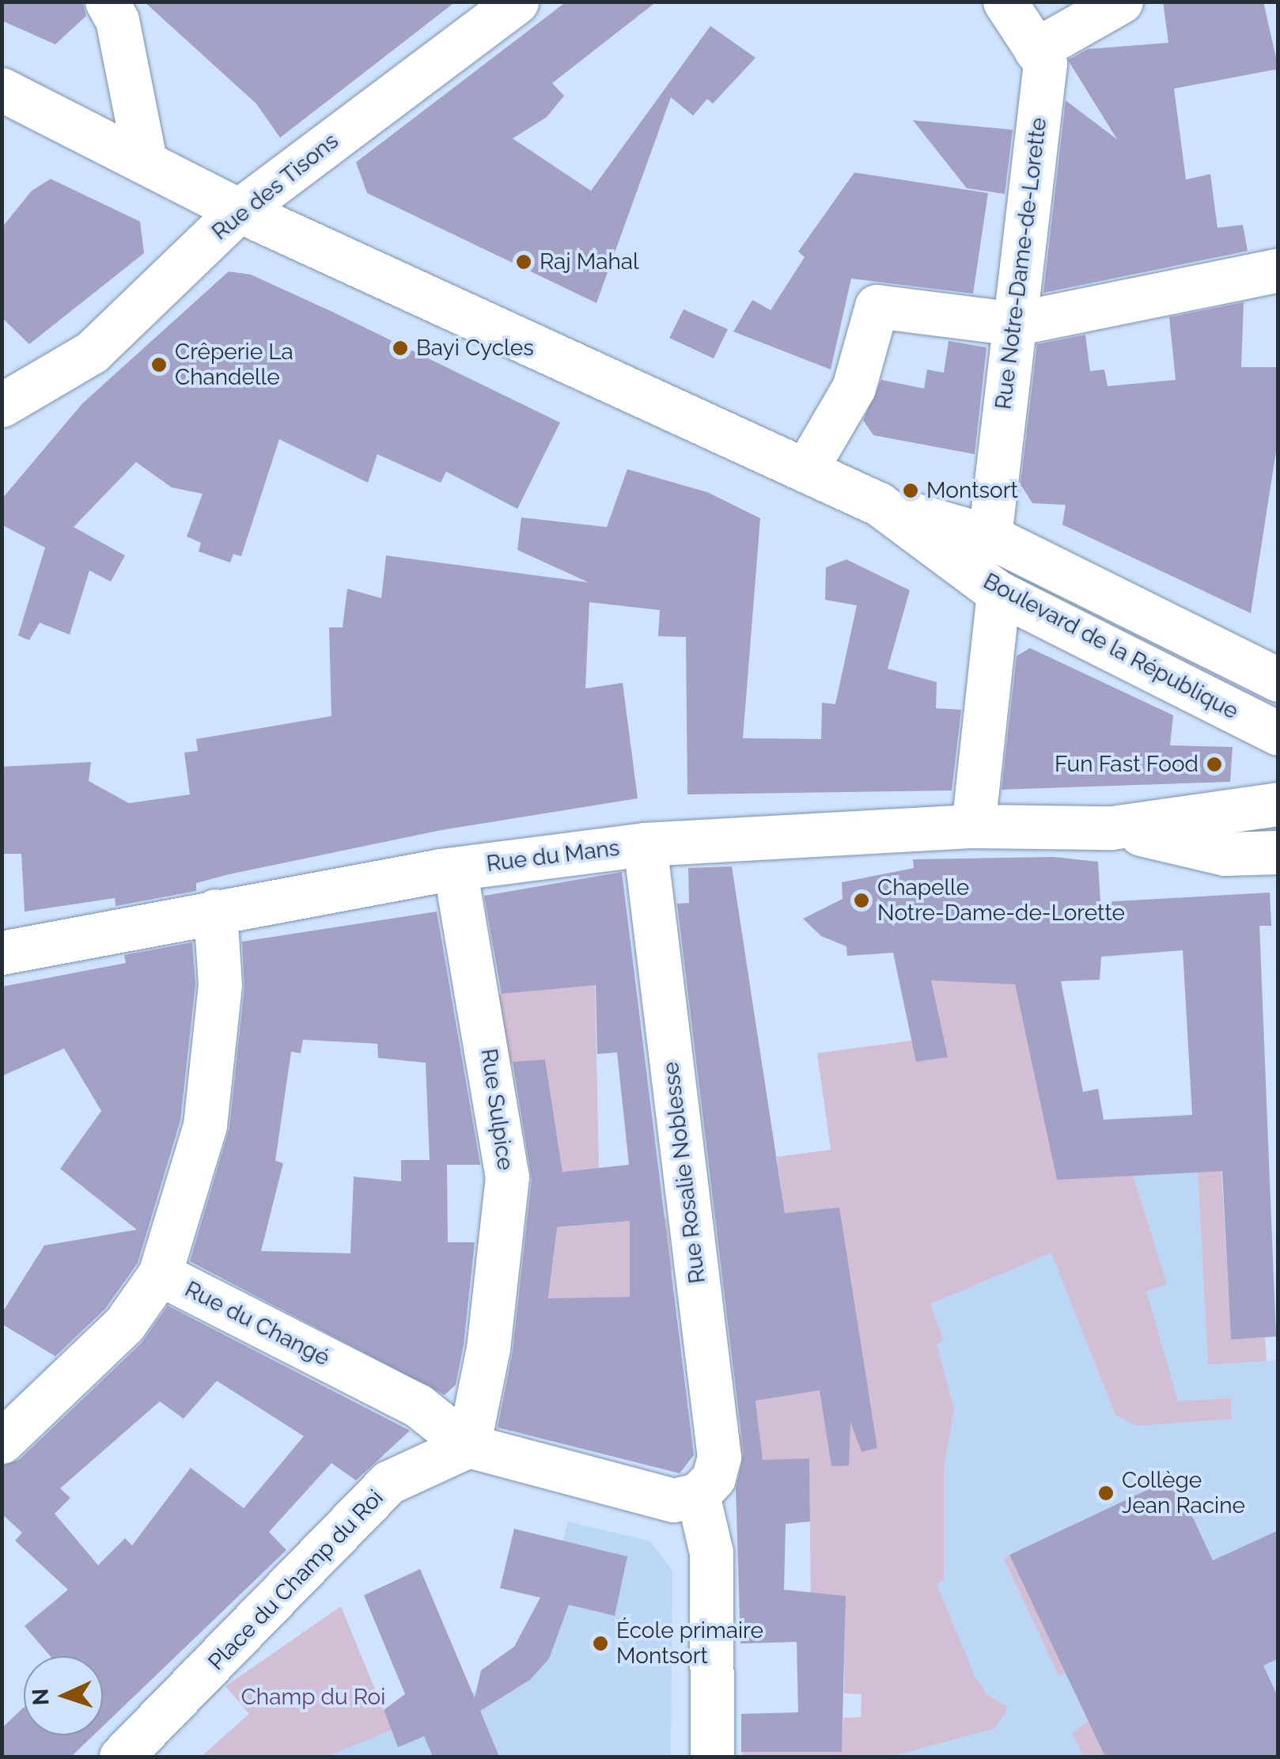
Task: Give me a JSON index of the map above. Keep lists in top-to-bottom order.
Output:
{
  "streets": {
    "street": [
      "Rue des Tisons",
      "Rue Notre-Dame-de-Lorette",
      "Boulevard de la République",
      "Rue du Mans",
      "Rue Sulpice",
      "Rue Rosalie Noblesse",
      "Rue du Changé",
      "Place du Champ du Roi"
    ]
  },
  "crossings": [
    ["Rue Notre-Dame-de-Lorette", "Boulevard de la République"],
    ["Rue du Mans", "Rue Sulpice"],
    ["Rue du Mans", "Rue Rosalie Noblesse"],
    ["Rue Sulpice", "Rue du Changé"],
    ["Rue Sulpice", "Place du Champ du Roi"],
    ["Rue du Changé", "Place du Champ du Roi"]
  ],
  "parks": ["Champ du Roi"],
  "places": [
    "Raj Mahal",
    "Bayi Cycles",
    "Crêperie La Chandelle",
    "Montsort",
    "Fun Fast Food",
    "Chapelle Notre-Dame-de-Lorette",
    "Collège Jean Racine",
    "École primaire Montsort"
  ],
  "north": "left"
}
